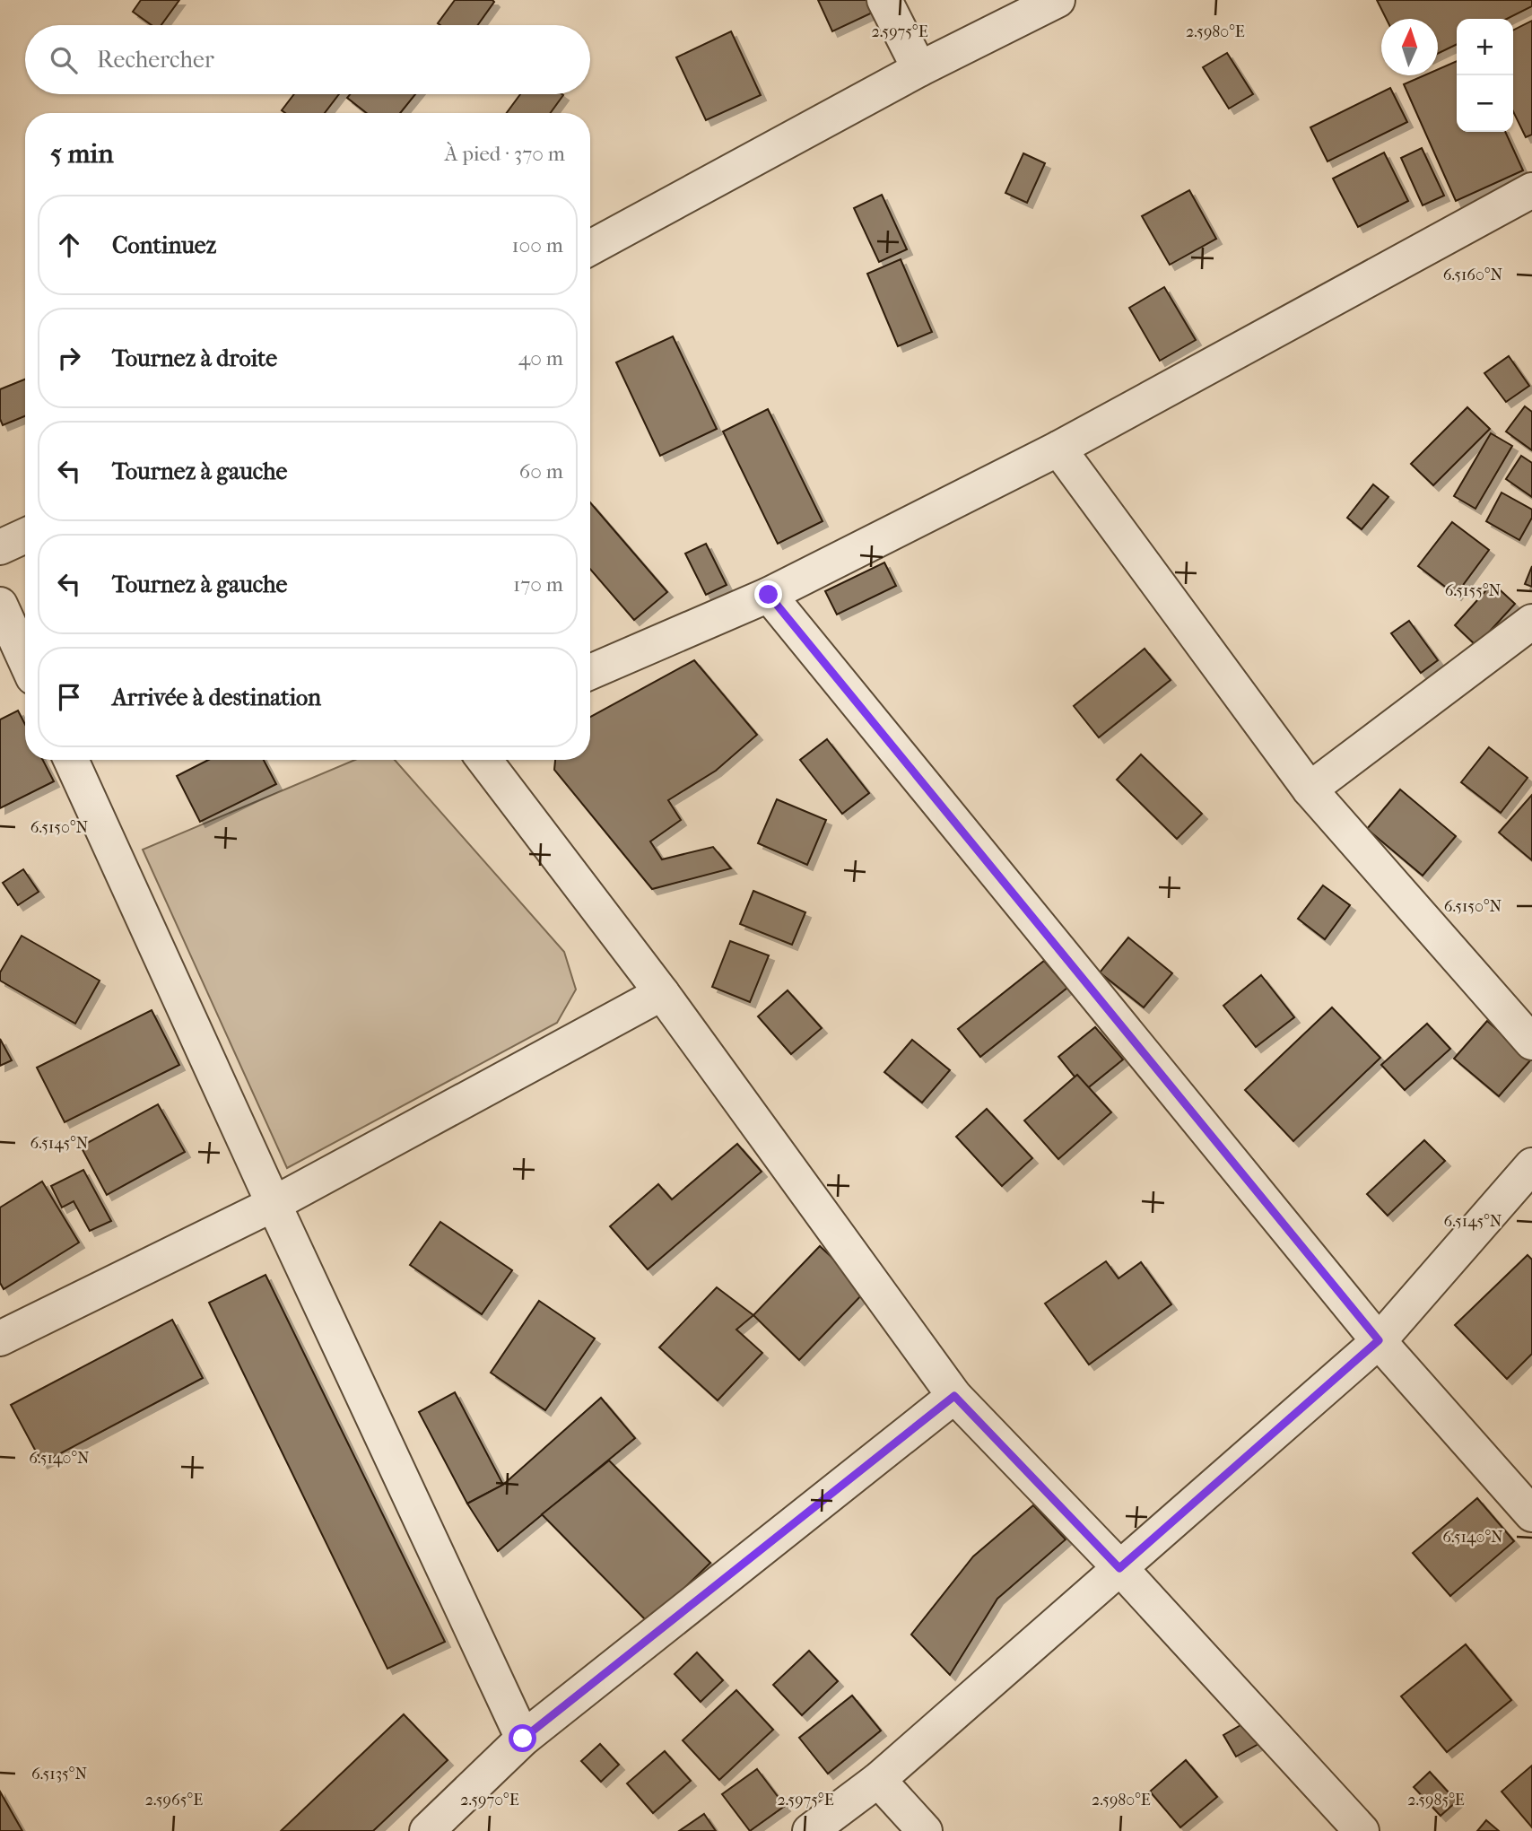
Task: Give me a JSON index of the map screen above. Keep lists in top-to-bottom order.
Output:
{
  "north": "top",
  "page": {
    "map_buttons": ["+", "−"],
    "search": "Rechercher",
    "heading": ["5 min", "À pied · 370 m"],
    "list": [
      ["Continuez", "100 m"],
      ["Tournez à droite", "40 m"],
      ["Tournez à gauche", "60 m"],
      ["Tournez à gauche", "170 m"],
      "Arrivée à destination"
    ]
  },
  "coordinates": [
    "2.5975°E",
    "2.5980°E",
    "6.5160°N",
    "6.5155°N",
    "6.5150°N",
    "6.5145°N",
    "6.5140°N",
    "6.5135°N",
    "2.5965°E",
    "2.5970°E",
    "2.5985°E"
  ]
}
